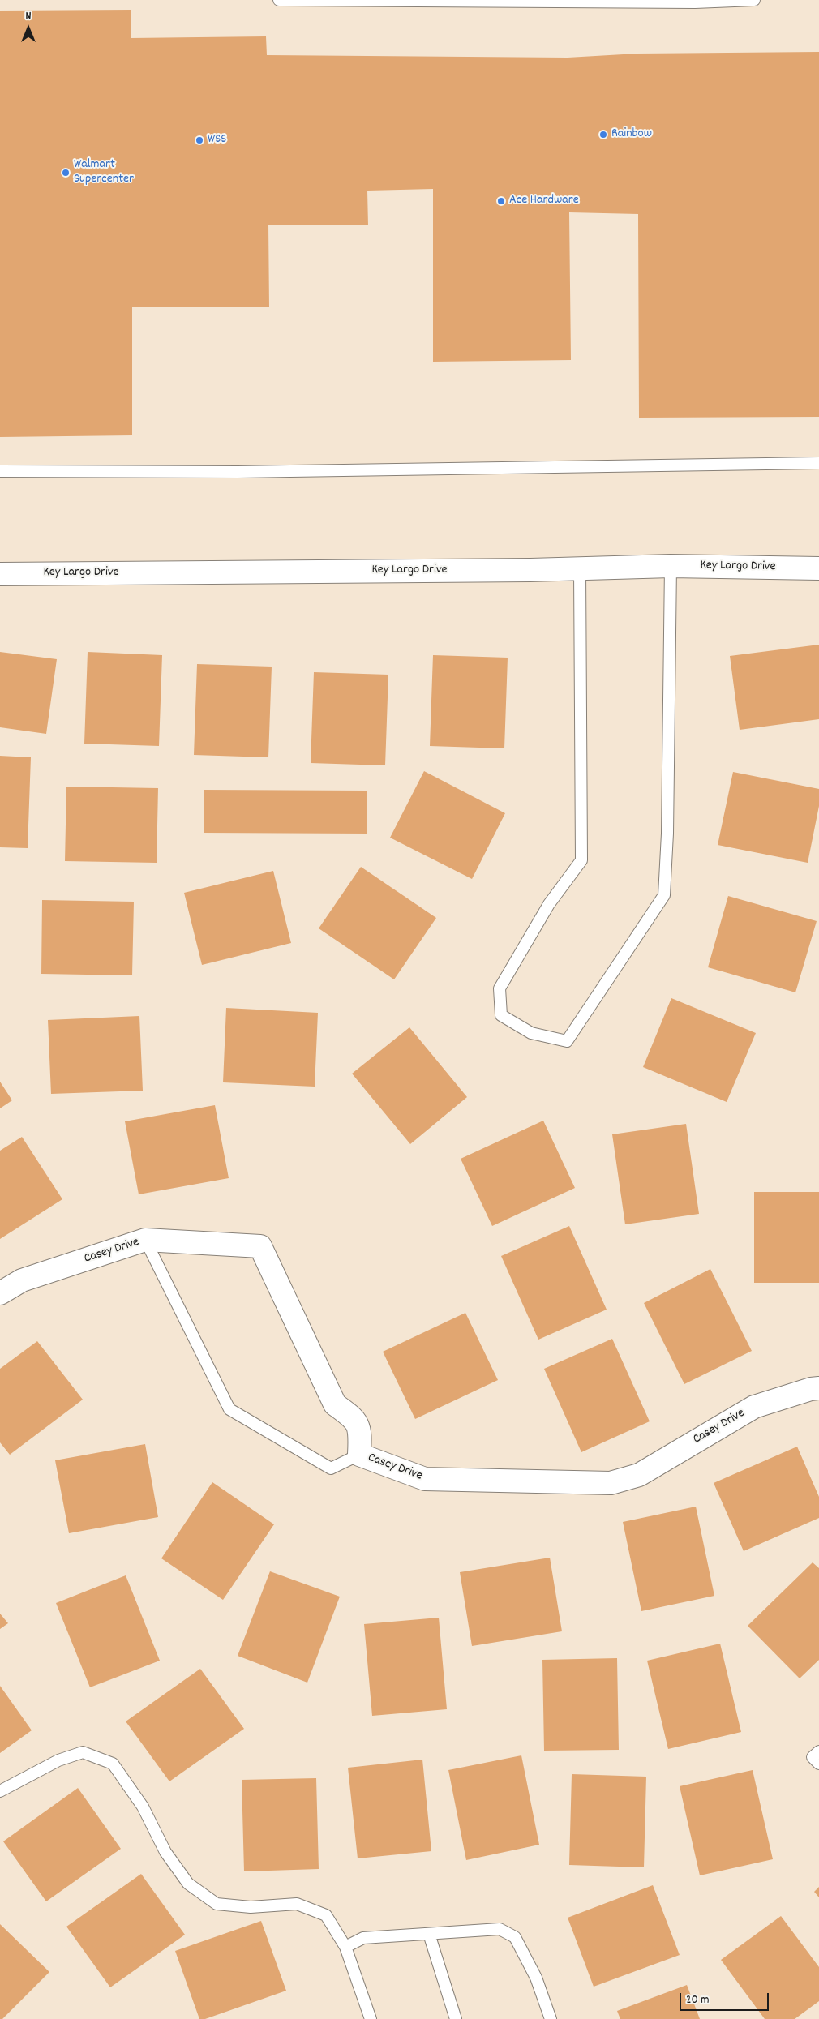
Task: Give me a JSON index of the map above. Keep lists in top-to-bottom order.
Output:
{
  "streets": {
    "street": ["Key Largo Drive", "Casey Drive"]
  },
  "places": [
    "Rainbow",
    "WSS",
    "Walmart Supercenter",
    "Ace Hardware"
  ],
  "scale_bar": "20 m",
  "north": "top"
}
